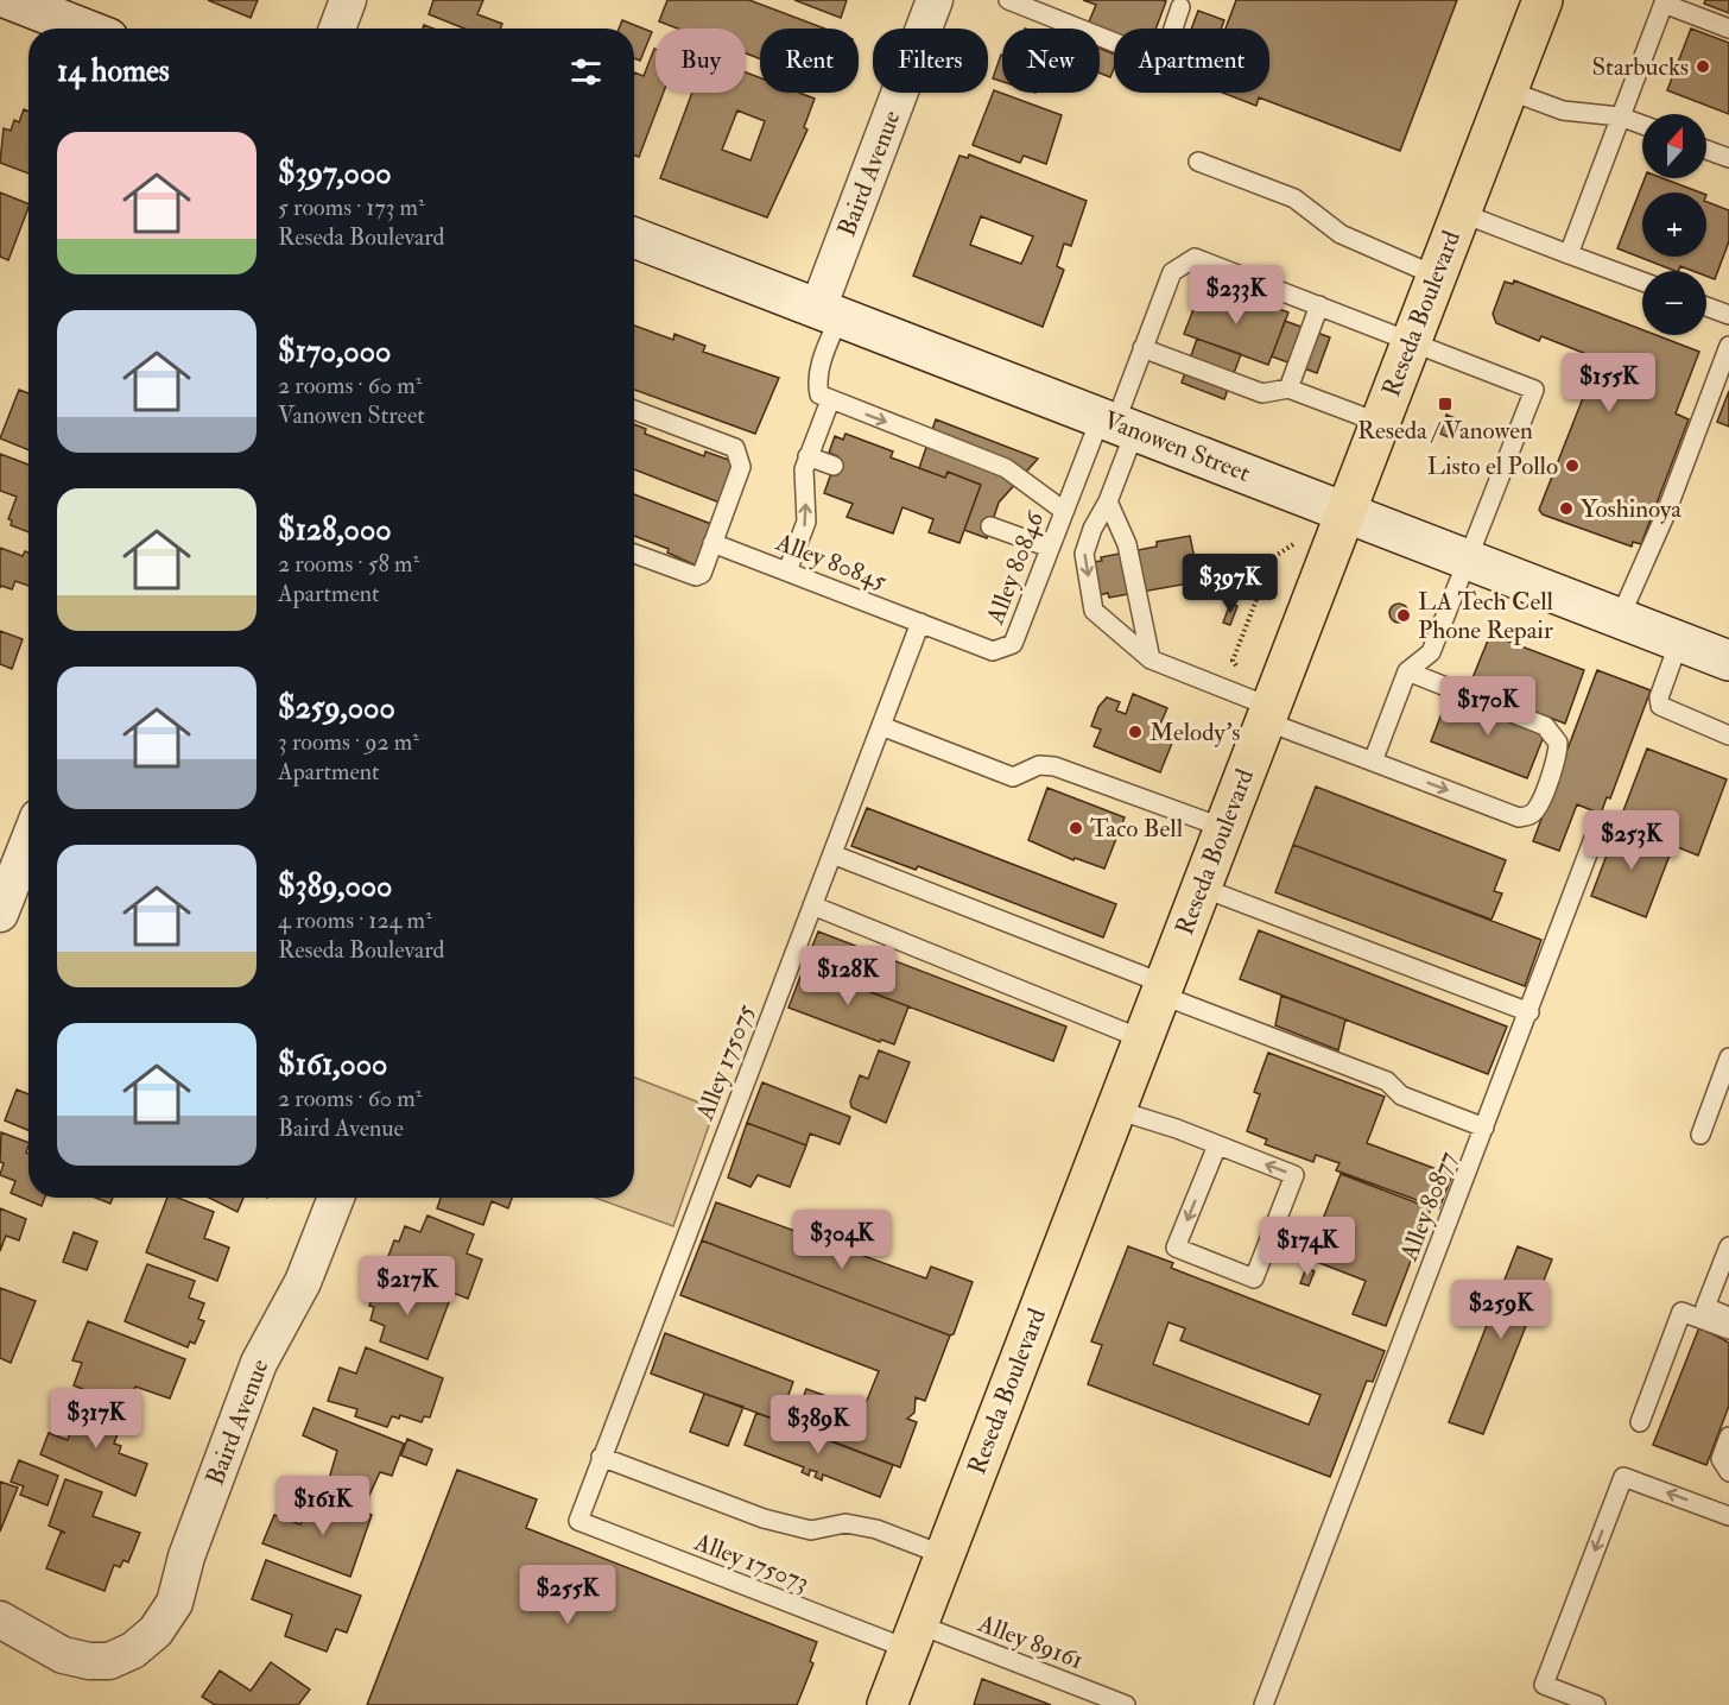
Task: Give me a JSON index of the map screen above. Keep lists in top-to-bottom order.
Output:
{
  "streets": {
    "main road": ["Reseda Boulevard", "Vanowen Street"],
    "street": ["Baird Avenue"],
    "lane": [
      "Alley 80845",
      "Alley 80846",
      "Alley 175075",
      "Alley 80877",
      "Alley 175073",
      "Alley 89161"
    ]
  },
  "crossings": [
    ["Baird Avenue", "Vanowen Street"],
    ["Reseda Boulevard", "Vanowen Street"],
    ["Reseda Boulevard", "Alley 175073"],
    ["Reseda Boulevard", "Alley 89161"],
    ["Vanowen Street", "Alley 80846"],
    ["Alley 80845", "Alley 80846"],
    ["Alley 80845", "Alley 175075"],
    ["Alley 80846", "Alley 175075"],
    ["Alley 175075", "Alley 175073"],
    ["Alley 175073", "Alley 89161"]
  ],
  "places": {
    "other": [
      "Starbucks",
      "Listo el Pollo",
      "Yoshinoya",
      "LA Tech Cell Phone Repair",
      "Melody's",
      "Taco Bell"
    ],
    "transit": ["Reseda / Vanowen"]
  },
  "north": "top",
  "page": {
    "chip": [
      "Buy",
      "Rent",
      "Filters",
      "New",
      "Apartment"
    ],
    "heading": "14 homes",
    "map_buttons": ["+", "−"],
    "list": [
      {
        "name": "$397,000",
        "note": "5 rooms · 173 m² · Reseda Boulevard"
      },
      {
        "name": "$170,000",
        "note": "2 rooms · 60 m² · Vanowen Street"
      },
      {
        "name": "$128,000",
        "note": "2 rooms · 58 m² · Apartment"
      },
      {
        "name": "$259,000",
        "note": "3 rooms · 92 m² · Apartment"
      },
      {
        "name": "$389,000",
        "note": "4 rooms · 124 m² · Reseda Boulevard"
      },
      {
        "name": "$161,000",
        "note": "2 rooms · 60 m² · Baird Avenue"
      }
    ],
    "price": [
      "$233K",
      "$155K",
      "$397K",
      "$170K",
      "$253K",
      "$128K",
      "$304K",
      "$174K",
      "$217K",
      "$259K",
      "$317K",
      "$389K",
      "$161K",
      "$255K"
    ]
  }
}
